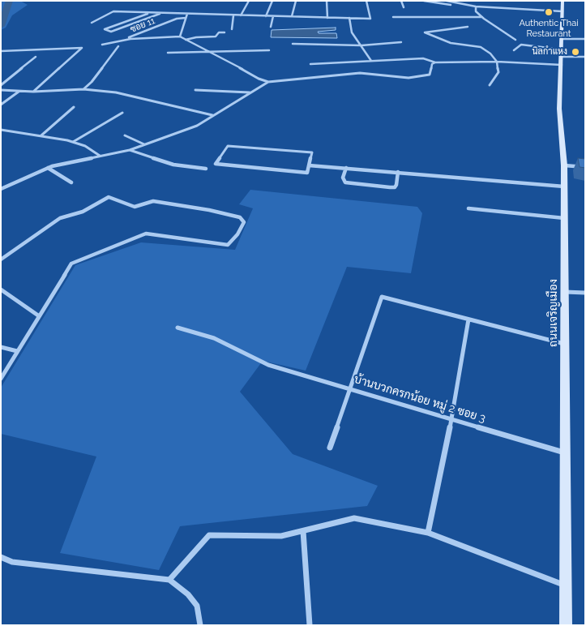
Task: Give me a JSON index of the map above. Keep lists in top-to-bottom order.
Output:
{
  "streets": {
    "main road": ["ถนนเจริญเมือง"],
    "street": ["ซอย 11", "บ้านบวกครกน้อย หมู่ 2 ซอย 3"]
  },
  "crossings": [
    ["ถนนเจริญเมือง", "บ้านบวกครกน้อย หมู่ 2 ซอย 3"]
  ],
  "places": ["Authentic Thai Restaurant", "นิลกําแหง"]
}
